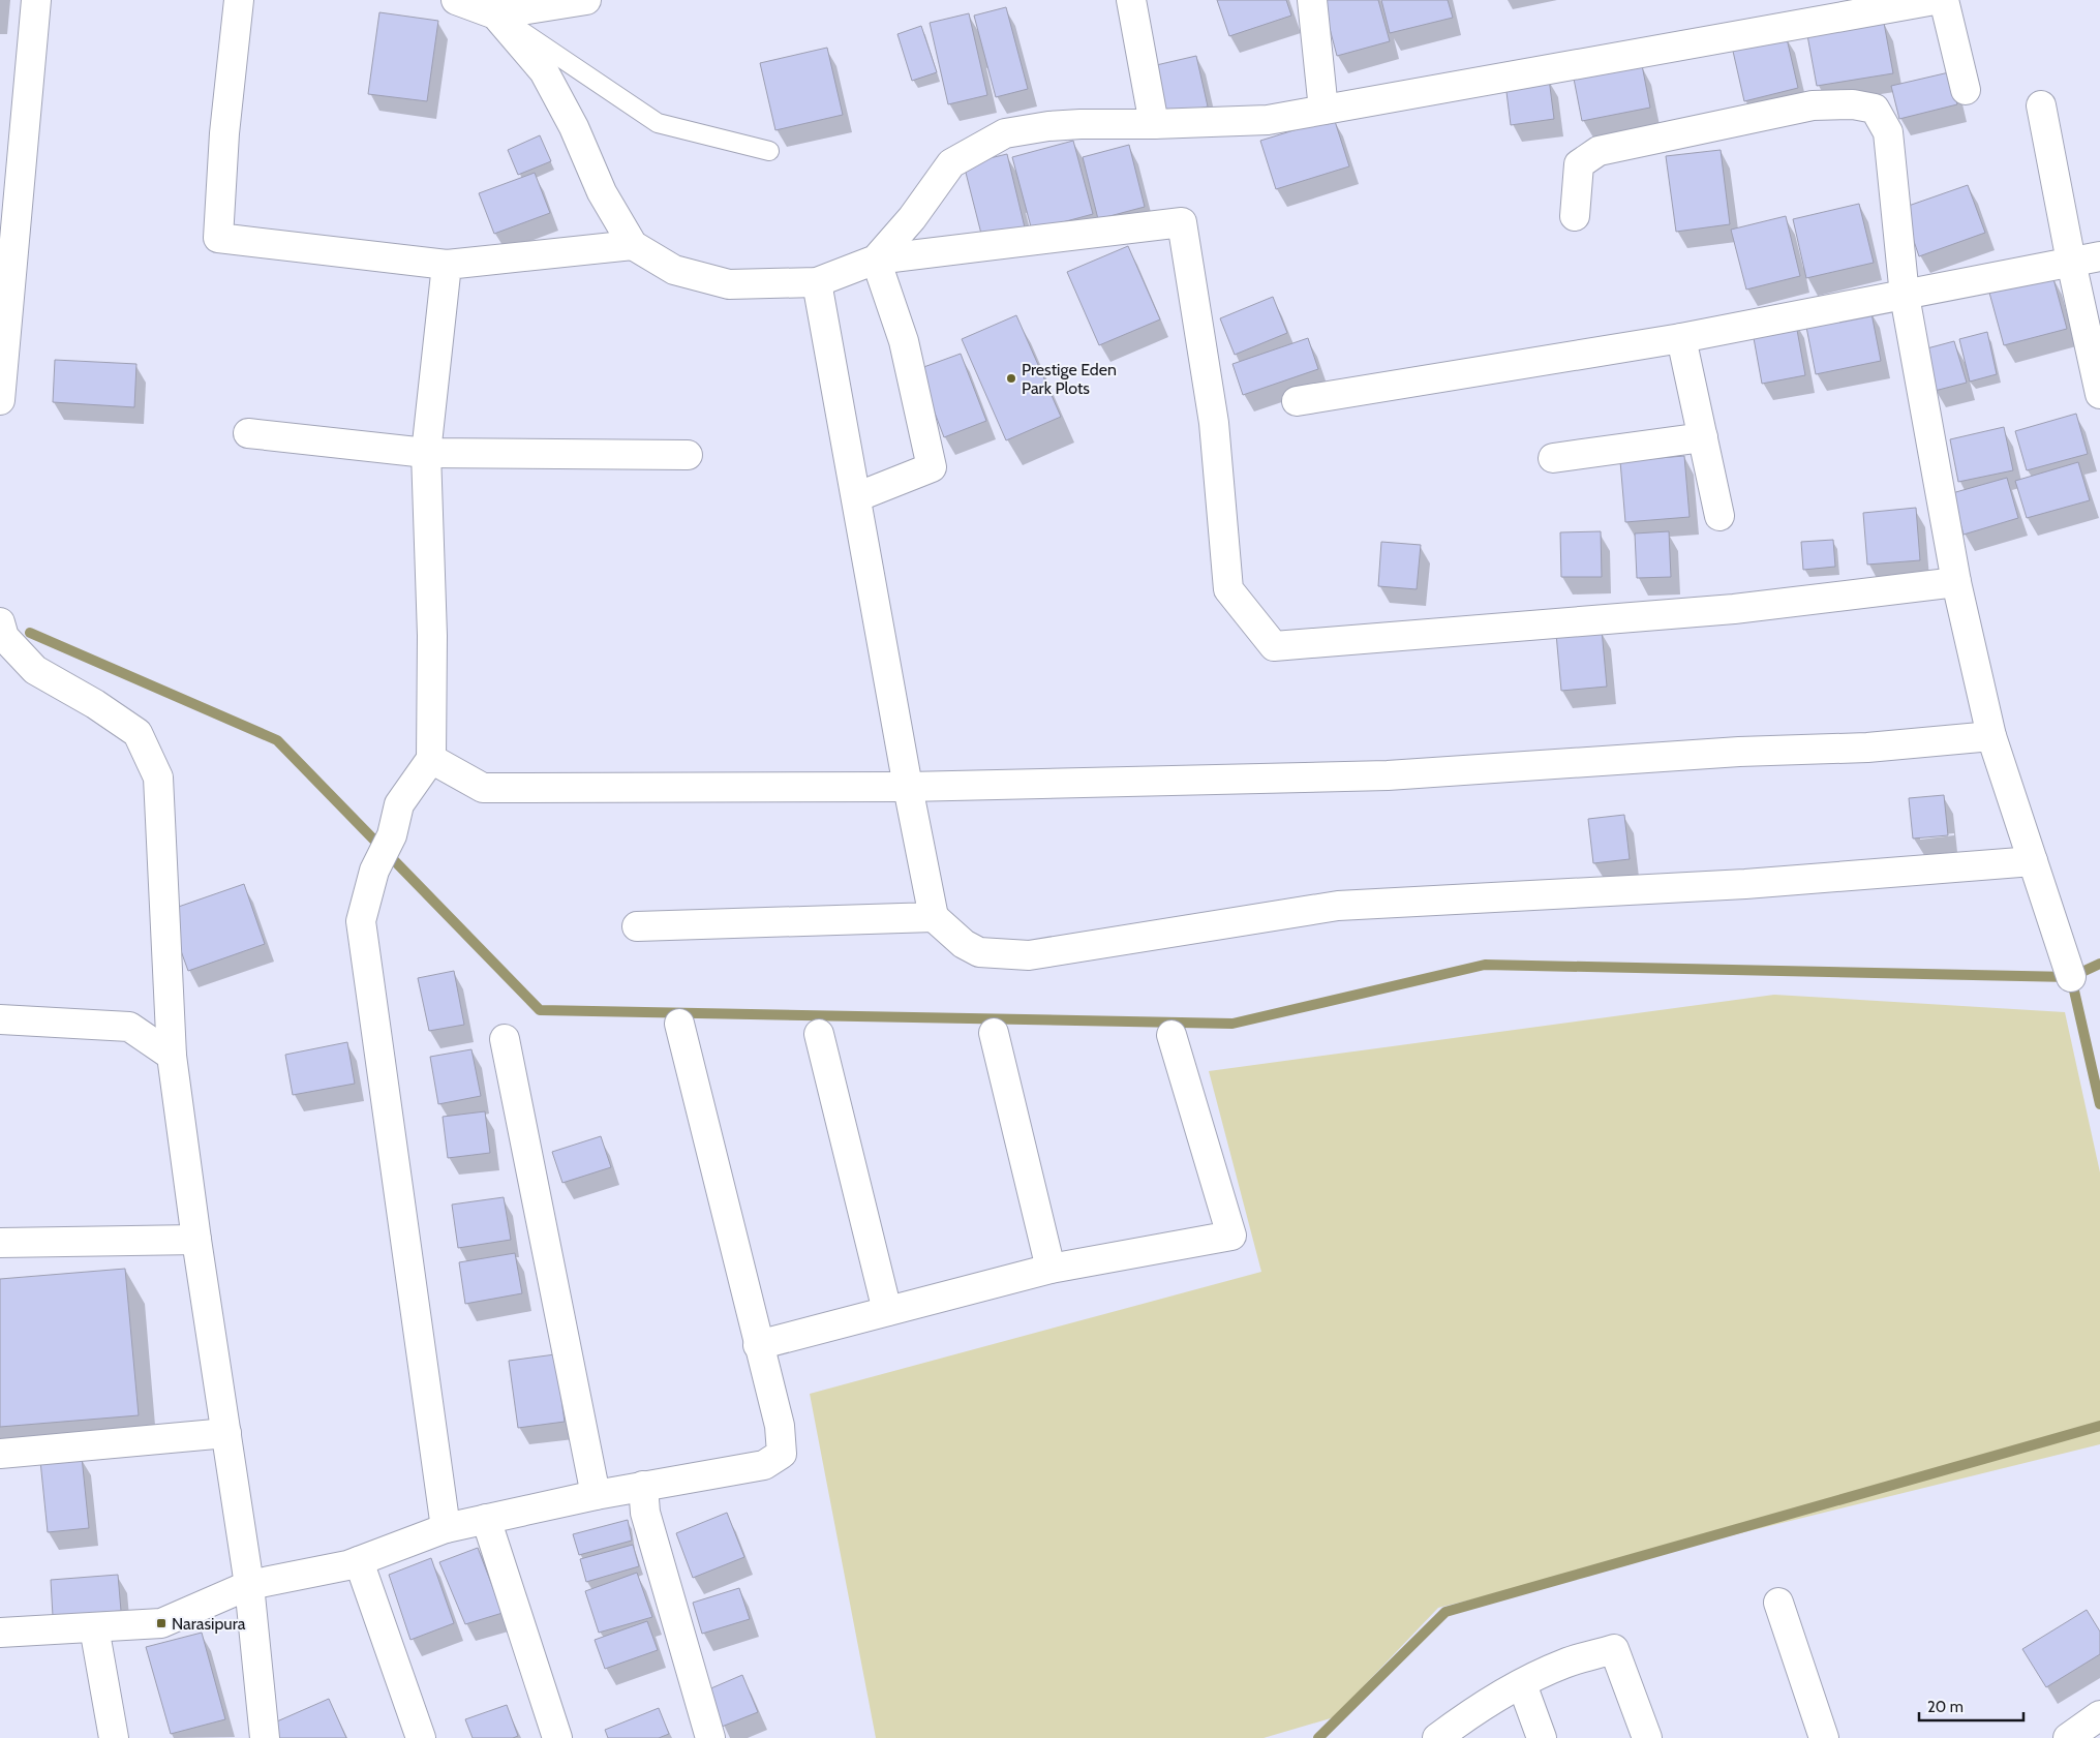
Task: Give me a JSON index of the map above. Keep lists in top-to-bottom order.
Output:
{
  "places": {
    "other": ["Prestige Eden Park Plots"],
    "transit": ["Narasipura"]
  },
  "scale_bar": "20 m"
}
